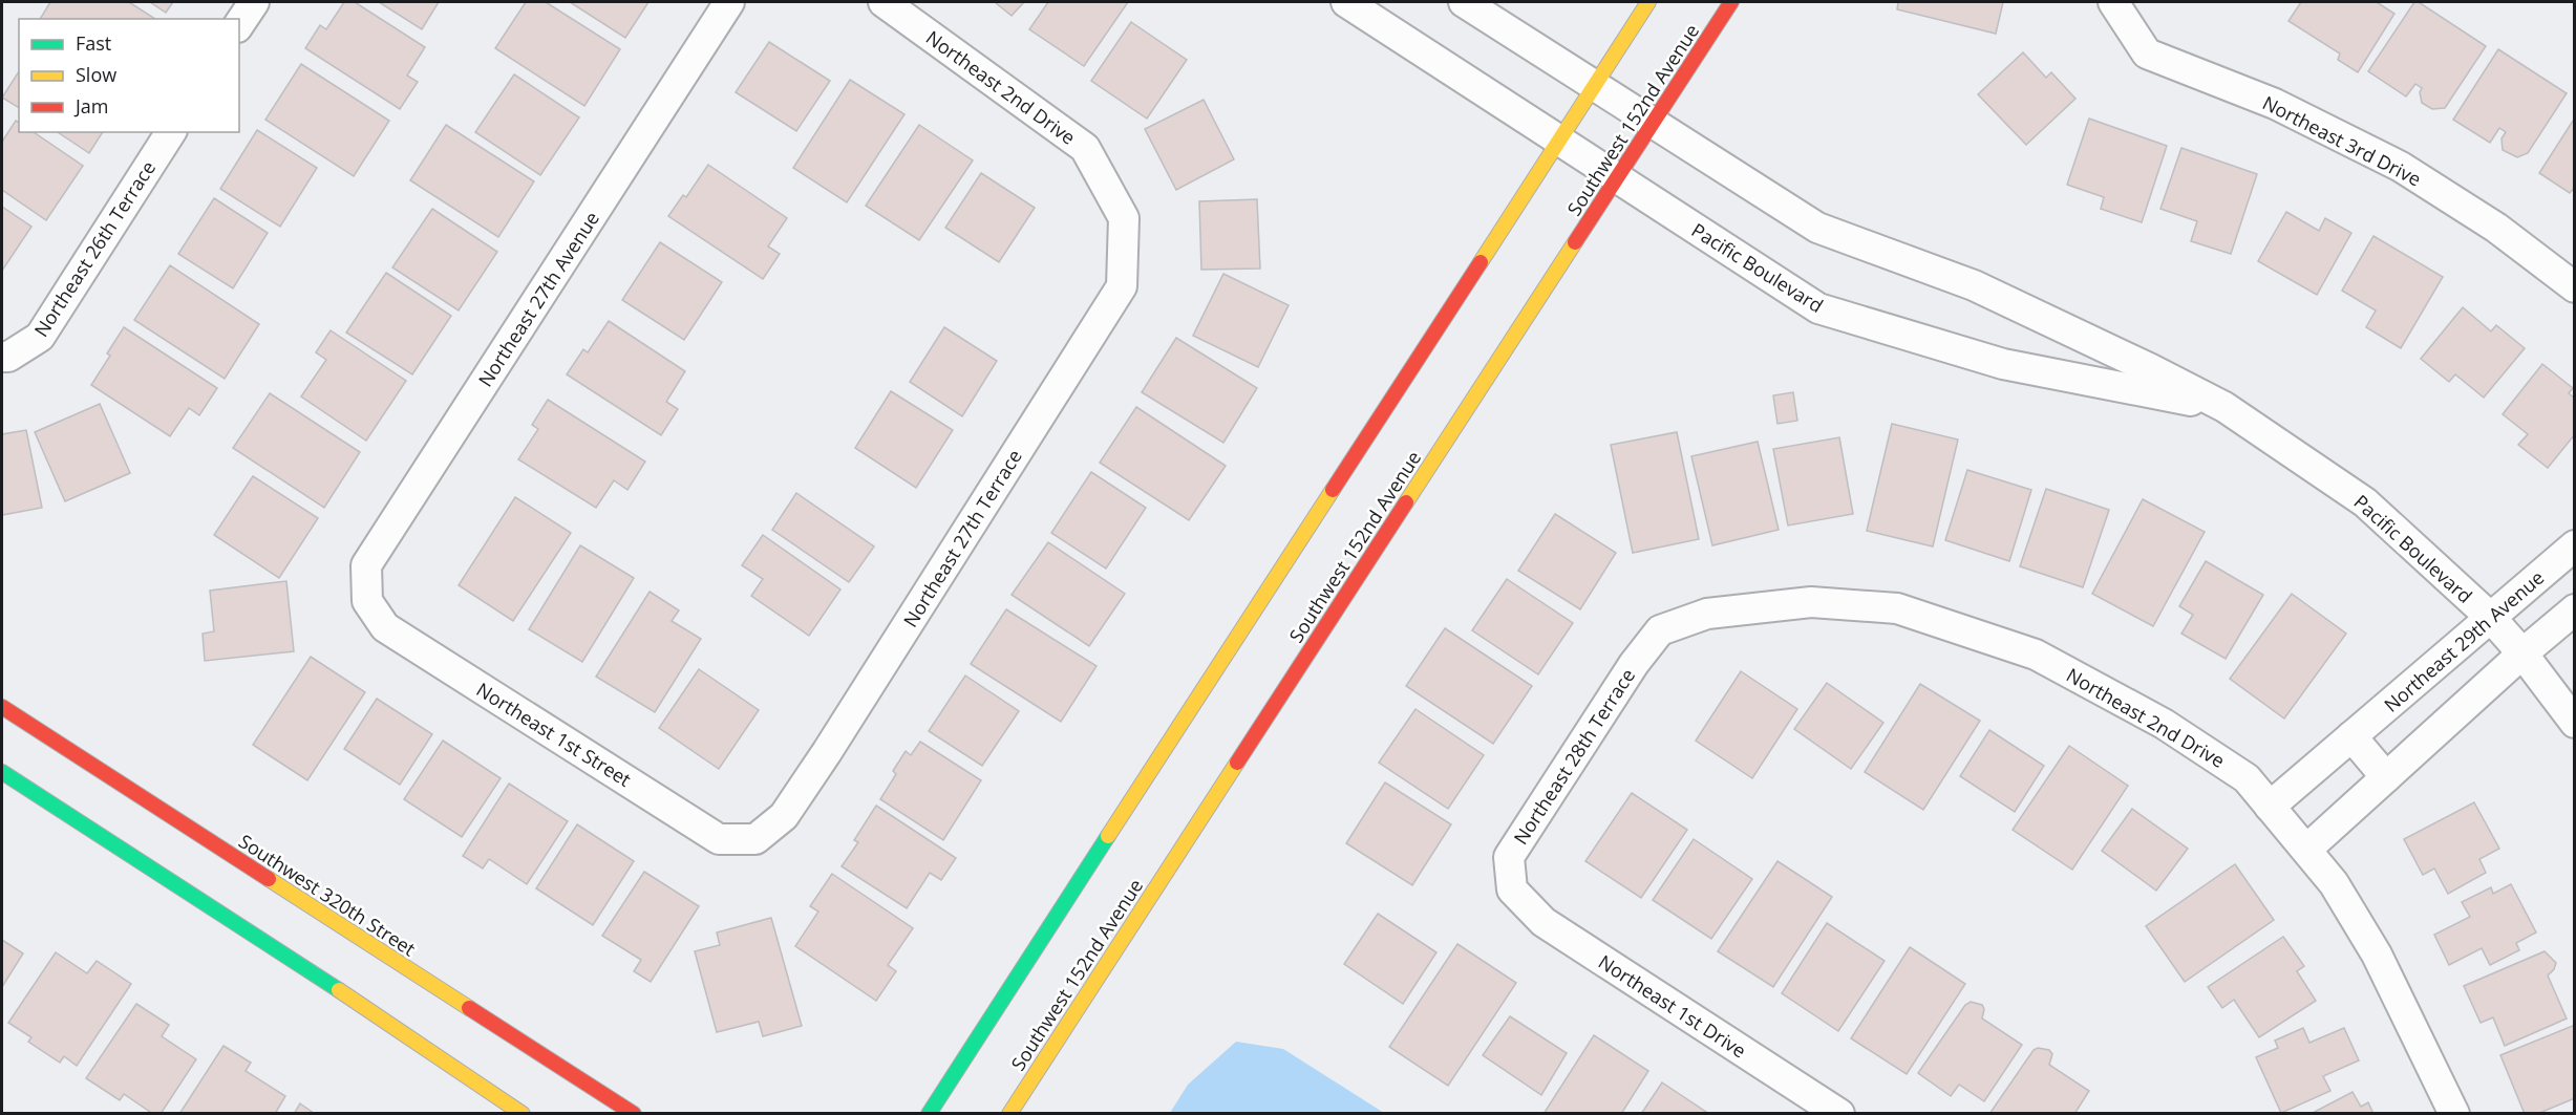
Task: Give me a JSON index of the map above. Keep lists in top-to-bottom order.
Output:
{
  "streets": {
    "street": [
      "Northeast 2nd Drive",
      "Southwest 152nd Avenue",
      "Northeast 3rd Drive",
      "Northeast 26th Terrace",
      "Pacific Boulevard",
      "Northeast 27th Avenue",
      "Northeast 27th Terrace",
      "Northeast 29th Avenue",
      "Northeast 1st Street",
      "Northeast 28th Terrace",
      "Southwest 320th Street",
      "Northeast 1st Drive"
    ]
  },
  "crossings": [
    ["Northeast 2nd Drive", "Northeast 27th Terrace"],
    ["Northeast 2nd Drive", "Northeast 29th Avenue"],
    ["Northeast 2nd Drive", "Northeast 28th Terrace"],
    ["Southwest 152nd Avenue", "Pacific Boulevard"],
    ["Pacific Boulevard", "Northeast 29th Avenue"],
    ["Northeast 27th Avenue", "Northeast 1st Street"],
    ["Northeast 27th Terrace", "Northeast 1st Street"],
    ["Northeast 28th Terrace", "Northeast 1st Drive"]
  ],
  "legend": ["Fast", "Slow", "Jam"]
}
